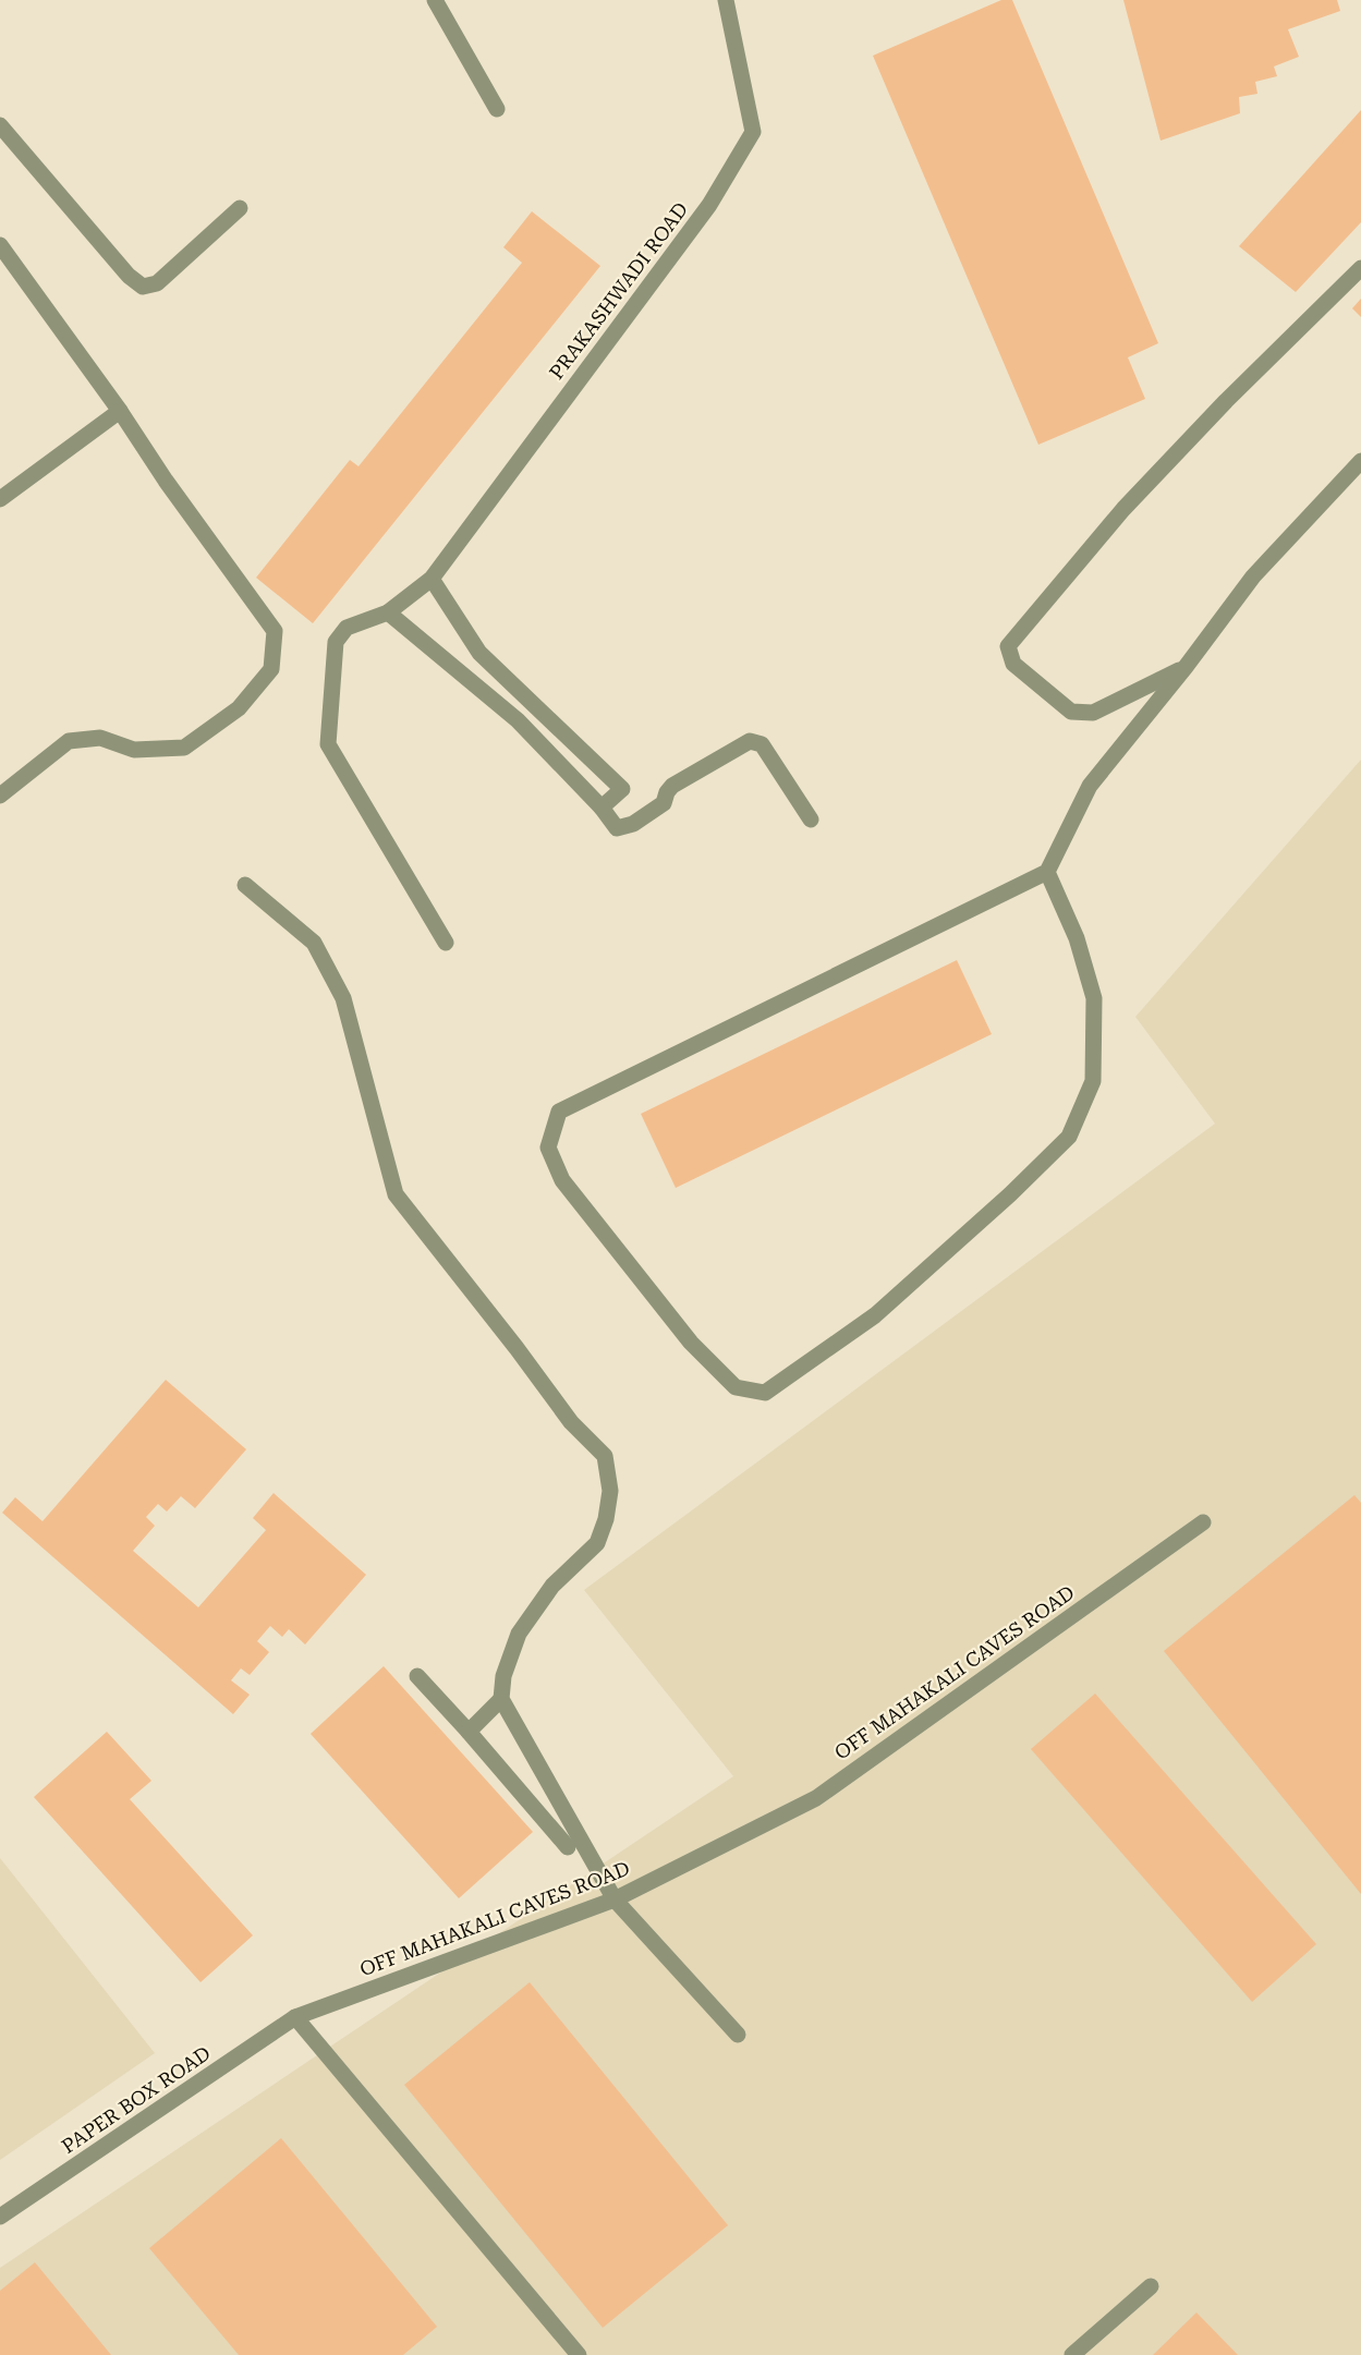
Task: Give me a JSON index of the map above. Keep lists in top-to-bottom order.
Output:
{
  "streets": {
    "street": ["PRAKASHWADI ROAD", "OFF MAHAKALI CAVES ROAD", "PAPER BOX ROAD"]
  },
  "crossings": [
    ["OFF MAHAKALI CAVES ROAD", "PAPER BOX ROAD"]
  ]
}
